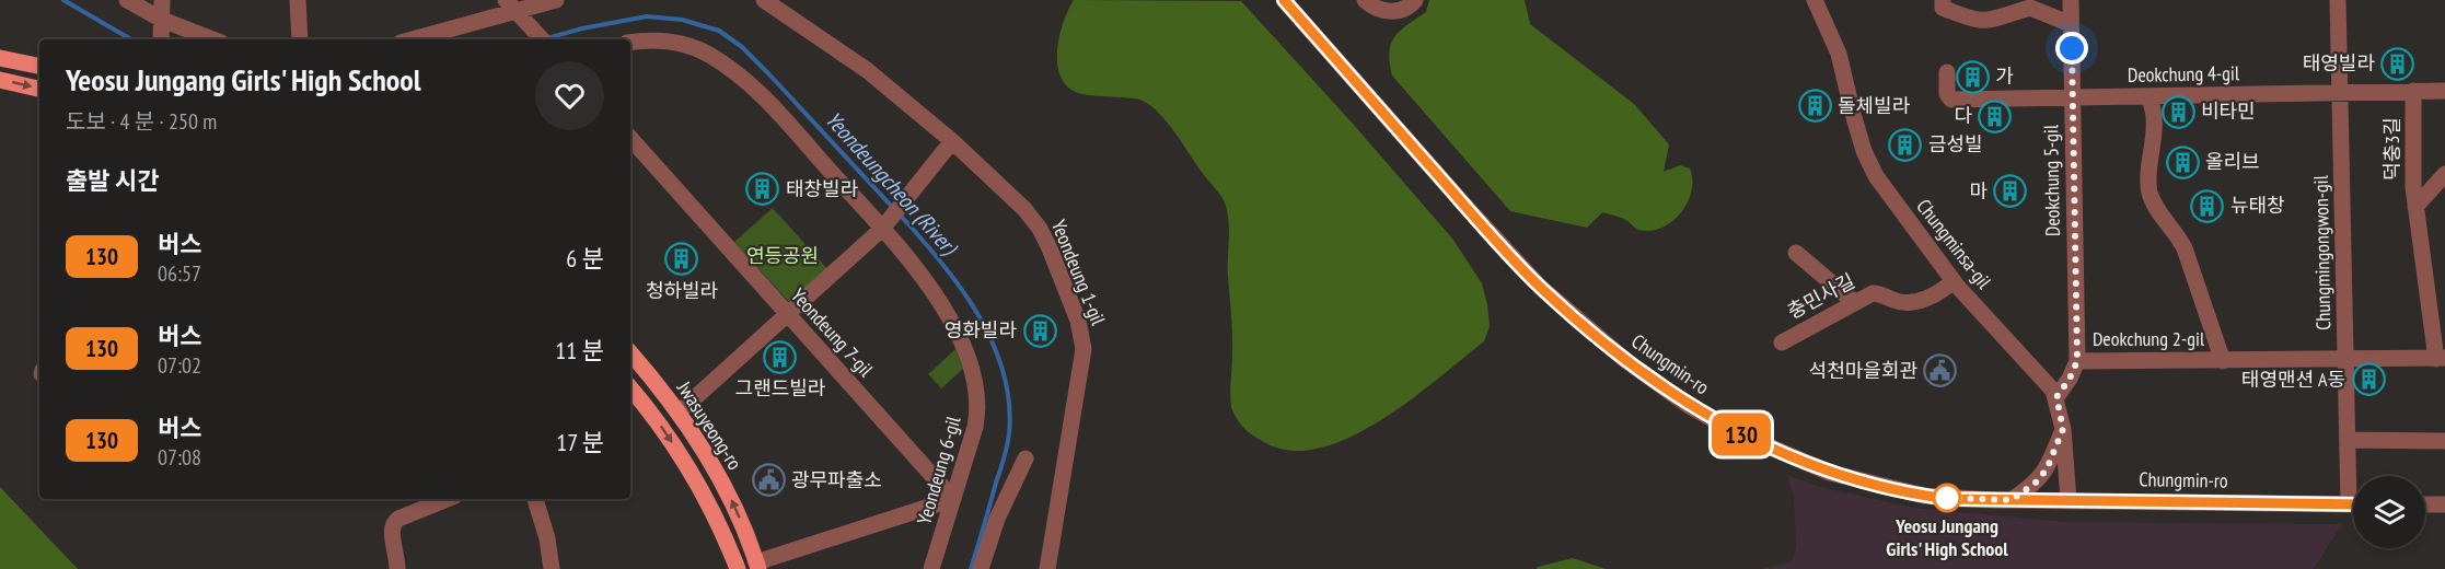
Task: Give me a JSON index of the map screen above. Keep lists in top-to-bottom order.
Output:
{
  "streets": {
    "main road": ["Jwasuyeong-ro"],
    "street": [
      "Deokchung 4-gil",
      "덕충3길",
      "Deokchung 5-gil",
      "Chungminsa-gil",
      "Chungmingongwon-gil",
      "Yeondeung 1-gil",
      "충민사길",
      "Yeondeung 7-gil",
      "Deokchung 2-gil",
      "Chungmin-ro",
      "Yeondeung 6-gil"
    ]
  },
  "crossings": [
    ["Deokchung 4-gil", "덕충3길"],
    ["Deokchung 4-gil", "Deokchung 5-gil"],
    ["Deokchung 4-gil", "Chungmingongwon-gil"],
    ["Deokchung 4-gil", "Deokchung 2-gil"],
    ["덕충3길", "Deokchung 2-gil"],
    ["Deokchung 5-gil", "Deokchung 2-gil"],
    ["Chungminsa-gil", "충민사길"],
    ["Chungminsa-gil", "Deokchung 2-gil"],
    ["Chungminsa-gil", "Chungmin-ro"],
    ["Chungmingongwon-gil", "Deokchung 2-gil"],
    ["Yeondeung 7-gil", "Yeondeung 6-gil"]
  ],
  "water": ["Yeondeungcheon (River)"],
  "parks": ["연등공원"],
  "places": {
    "building": [
      "태영빌라",
      "가",
      "돌체빌라",
      "비타민",
      "다",
      "금성빌",
      "올리브",
      "태창빌라",
      "마",
      "뉴태창",
      "청하빌라",
      "영화빌라",
      "그랜드빌라",
      "태영맨션 A동"
    ],
    "public building": ["석천마을회관", "광무파출소"],
    "other": ["Yeosu Jungang Girls' High School"]
  },
  "lines": ["bus line 130"],
  "page": {
    "on_map": "130",
    "heading": [
      ["Yeosu Jungang Girls' High School", "도보 · 4 분 · 250 m"],
      "출발 시간"
    ],
    "list": [
      {
        "mark": "130",
        "name": "버스",
        "note": "06:57",
        "value": "6 분"
      },
      {
        "mark": "130",
        "name": "버스",
        "note": "07:02",
        "value": "11 분"
      },
      {
        "mark": "130",
        "name": "버스",
        "note": "07:08",
        "value": "17 분"
      }
    ]
  }
}
